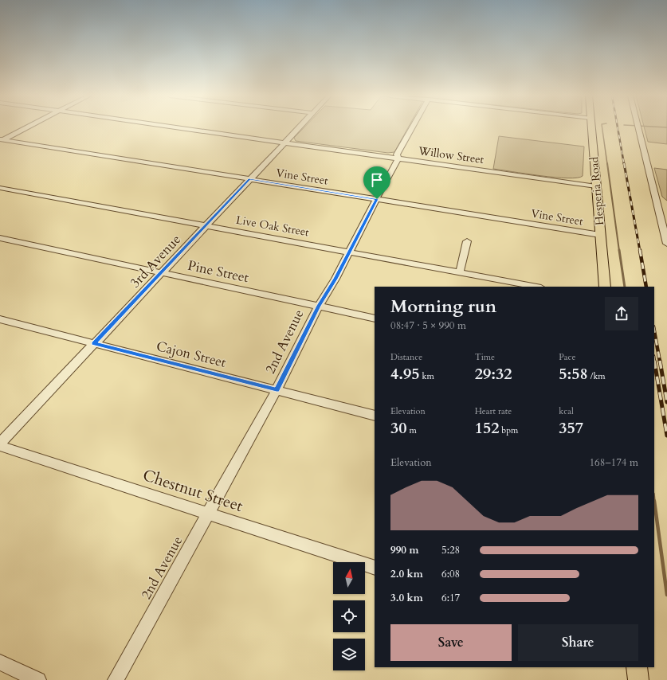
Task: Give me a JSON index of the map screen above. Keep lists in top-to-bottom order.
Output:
{
  "streets": {
    "main road": ["Hesperia Road"],
    "street": [
      "Willow Street",
      "Vine Street",
      "Live Oak Street",
      "3rd Avenue",
      "Pine Street",
      "2nd Avenue",
      "Cajon Street",
      "Chestnut Street"
    ]
  },
  "crossings": [
    ["Willow Street", "Hesperia Road"],
    ["Willow Street", "3rd Avenue"],
    ["Willow Street", "2nd Avenue"],
    ["Vine Street", "Hesperia Road"],
    ["Vine Street", "3rd Avenue"],
    ["Vine Street", "2nd Avenue"],
    ["Live Oak Street", "3rd Avenue"],
    ["Live Oak Street", "2nd Avenue"],
    ["3rd Avenue", "Pine Street"],
    ["3rd Avenue", "Cajon Street"],
    ["Pine Street", "2nd Avenue"],
    ["2nd Avenue", "Cajon Street"],
    ["2nd Avenue", "Chestnut Street"]
  ],
  "north": "top",
  "page": {
    "heading": ["Morning run", "08:47 · 5 × 990 m"],
    "stats": [
      ["Distance", "4.95 km"],
      ["Time", "29:32"],
      ["Pace", "5:58 /km"],
      ["Elevation", "30 m"],
      ["Heart rate", "152 bpm"],
      ["kcal", "357"]
    ],
    "chart": ["Elevation", "168–174 m"],
    "list": [
      {
        "name": "990 m",
        "note": "5:28"
      },
      {
        "name": "2.0 km",
        "note": "6:08"
      },
      {
        "name": "3.0 km",
        "note": "6:17"
      }
    ],
    "buttons": ["Save", "Share"]
  }
}
